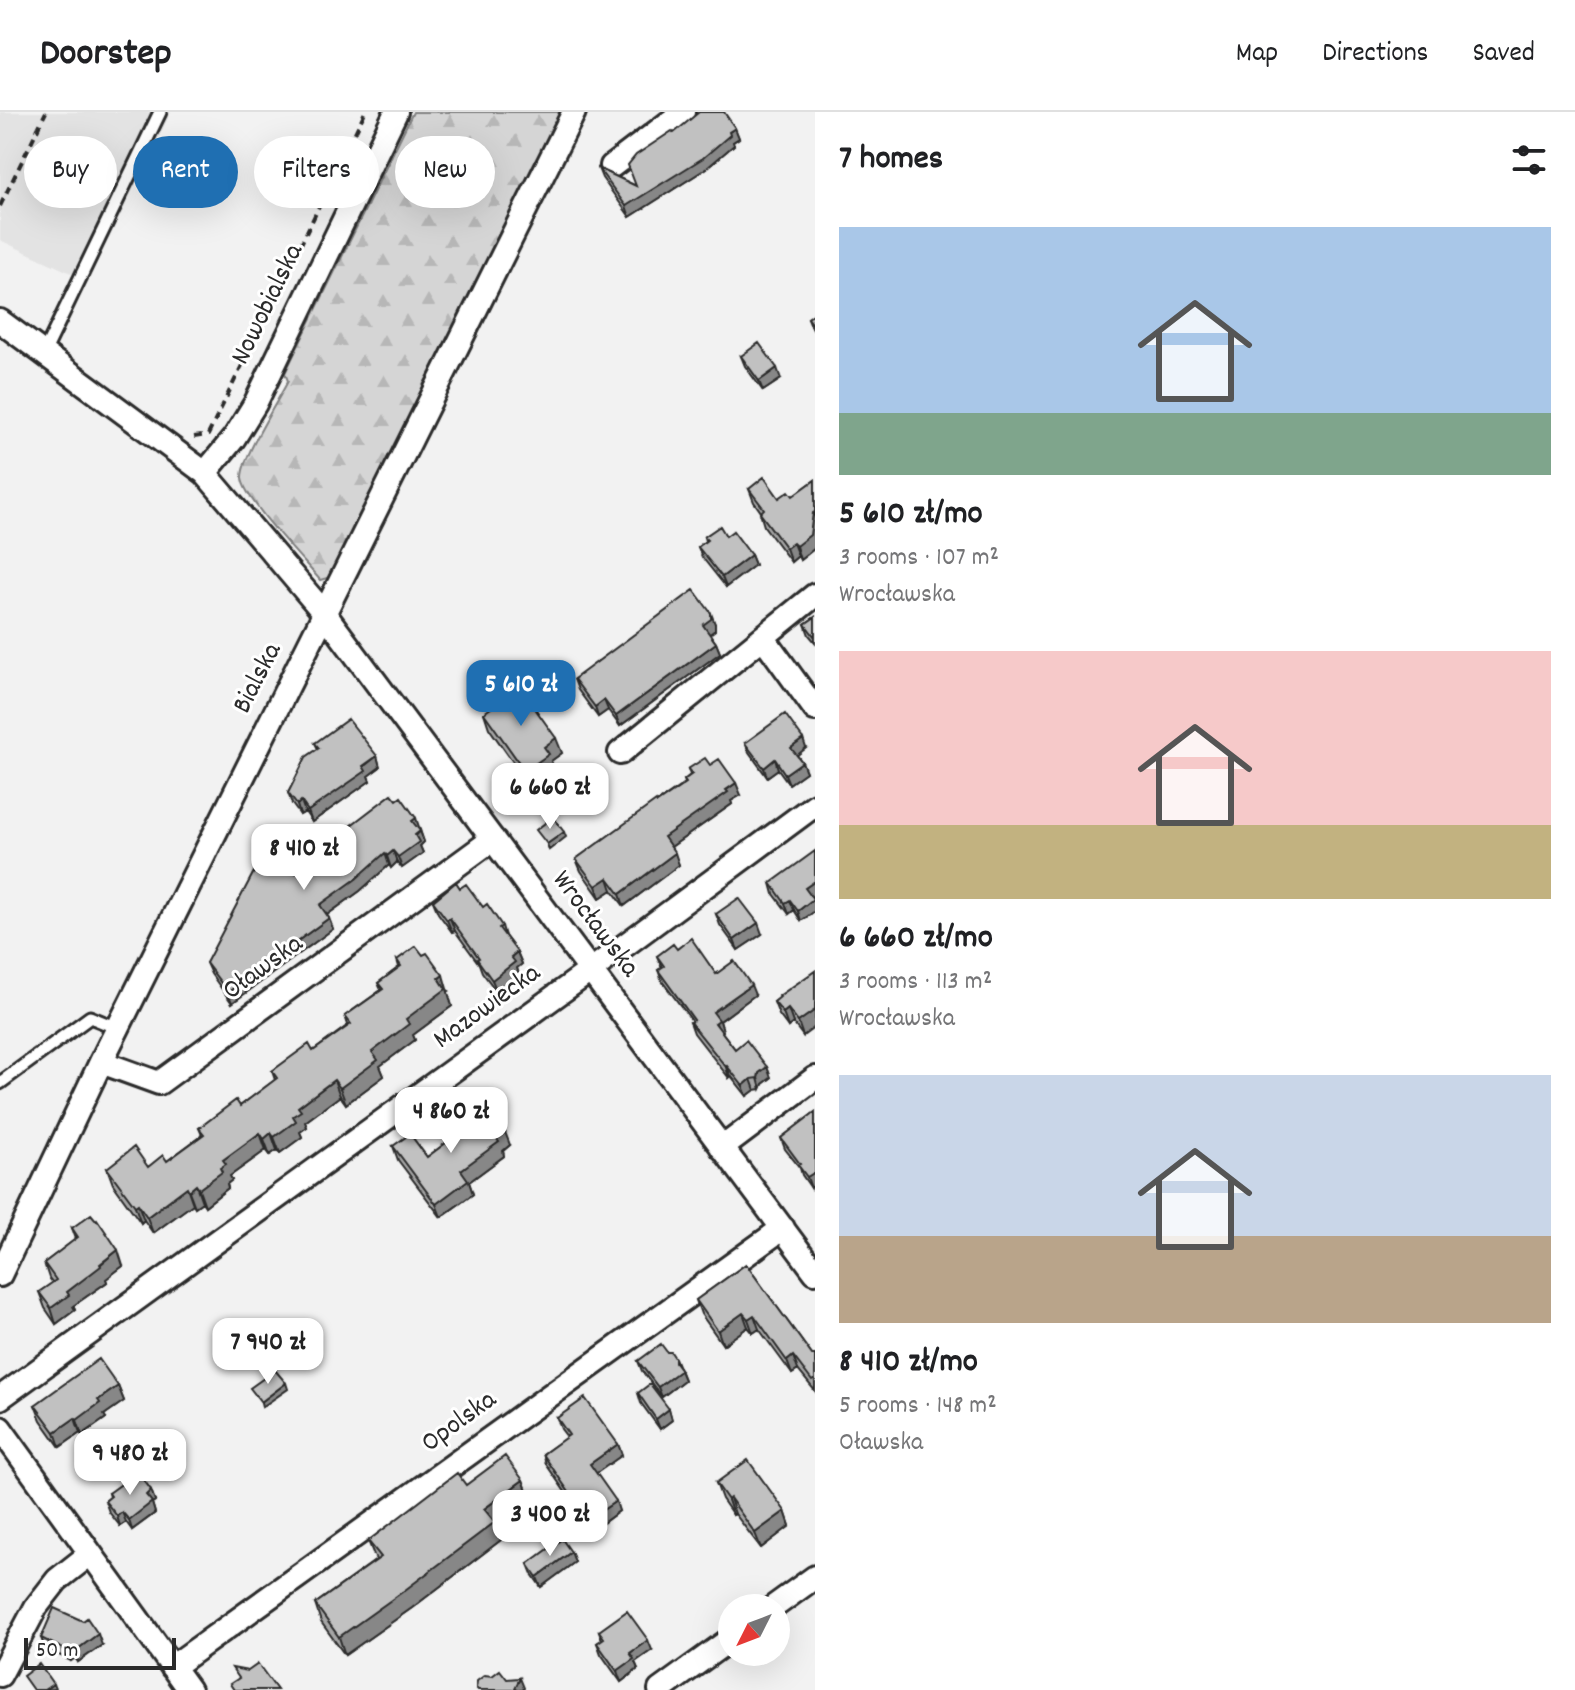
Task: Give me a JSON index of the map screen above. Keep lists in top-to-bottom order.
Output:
{
  "streets": {
    "street": [
      "Nowobialska",
      "Bialska",
      "Wrocławska",
      "Oławska",
      "Mazowiecka",
      "Opolska"
    ]
  },
  "crossings": [
    ["Nowobialska", "Wrocławska"],
    ["Bialska", "Wrocławska"],
    ["Bialska", "Oławska"],
    ["Wrocławska", "Oławska"],
    ["Wrocławska", "Mazowiecka"],
    ["Wrocławska", "Opolska"]
  ],
  "scale_bar": "50 m",
  "north": "bottom left",
  "page": {
    "header": "Doorstep",
    "nav": ["Map", "Directions", "Saved"],
    "heading": "7 homes",
    "chip": [
      "Buy",
      "Rent",
      "Filters",
      "New"
    ],
    "list": [
      {
        "name": "5 610 zł/mo",
        "note": "3 rooms · 107 m² · Wrocławska"
      },
      {
        "name": "6 660 zł/mo",
        "note": "3 rooms · 113 m² · Wrocławska"
      },
      {
        "name": "8 410 zł/mo",
        "note": "5 rooms · 148 m² · Oławska"
      }
    ],
    "price": [
      "5 610 zł",
      "6 660 zł",
      "8 410 zł",
      "4 860 zł",
      "7 940 zł",
      "9 480 zł",
      "3 400 zł"
    ],
    "scale": "50 m"
  }
}
